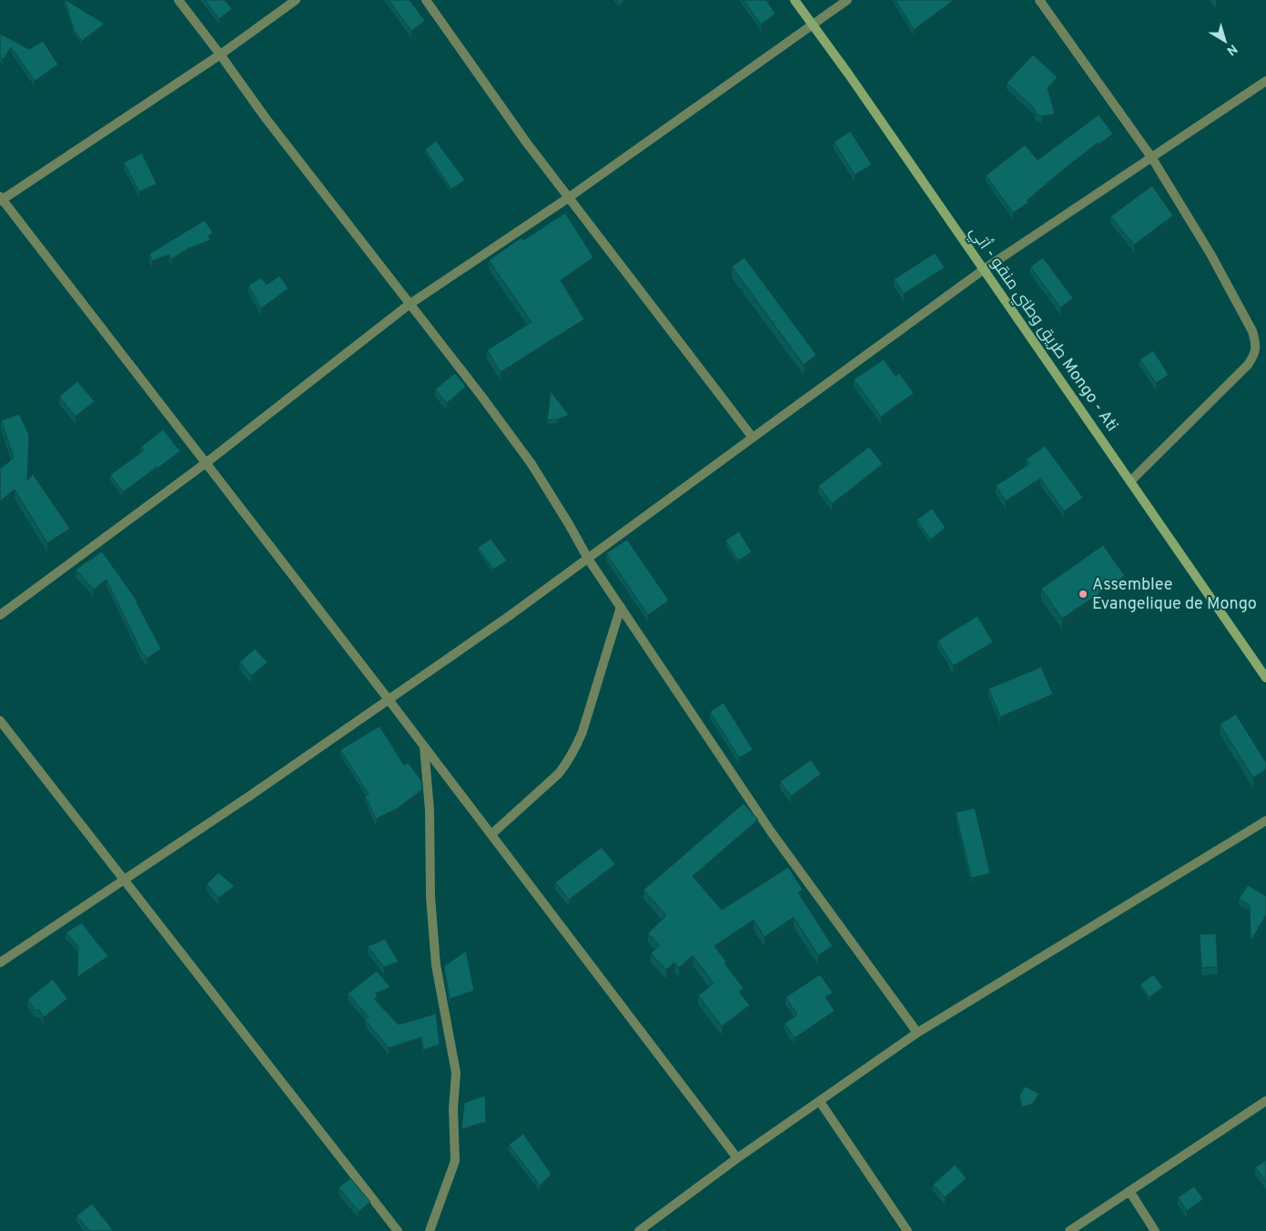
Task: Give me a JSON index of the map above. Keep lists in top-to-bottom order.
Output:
{
  "streets": {
    "main road": ["طريق وطني منقو - أتي Mongo - Ati"]
  },
  "places": ["Assemblee Evangelique de Mongo"],
  "north": "bottom right"
}
